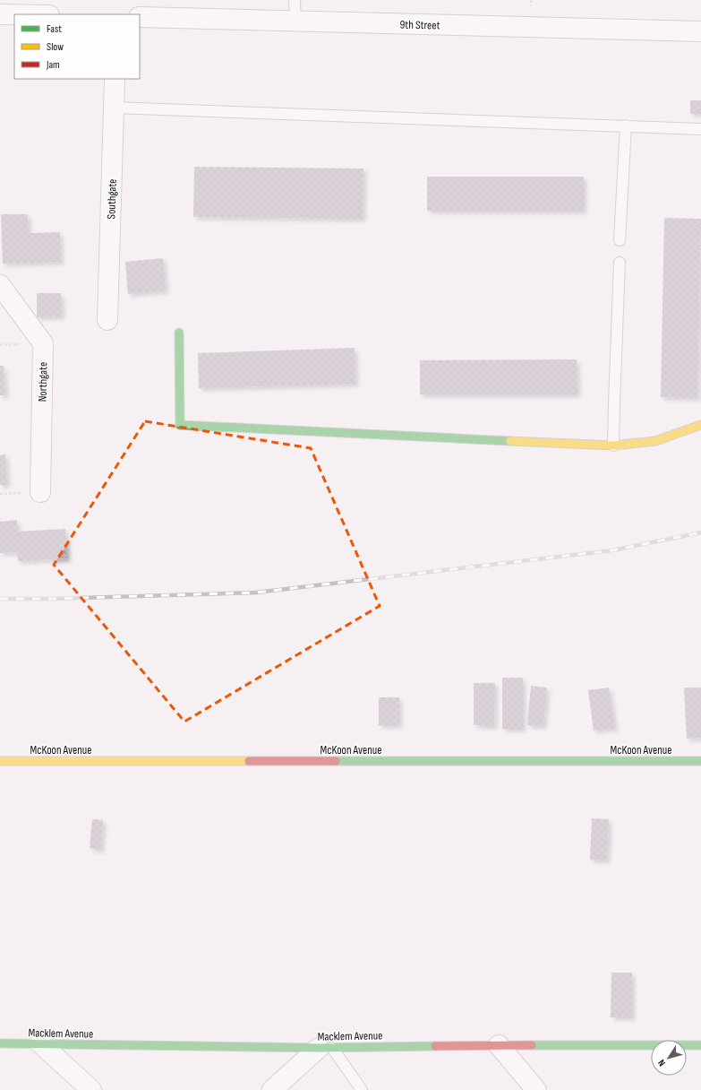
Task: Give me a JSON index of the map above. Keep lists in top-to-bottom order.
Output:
{
  "streets": {
    "street": [
      "9th Street",
      "Southgate",
      "Northgate",
      "McKoon Avenue",
      "Macklem Avenue"
    ]
  },
  "legend": ["Fast", "Slow", "Jam"],
  "north": "bottom left"
}
